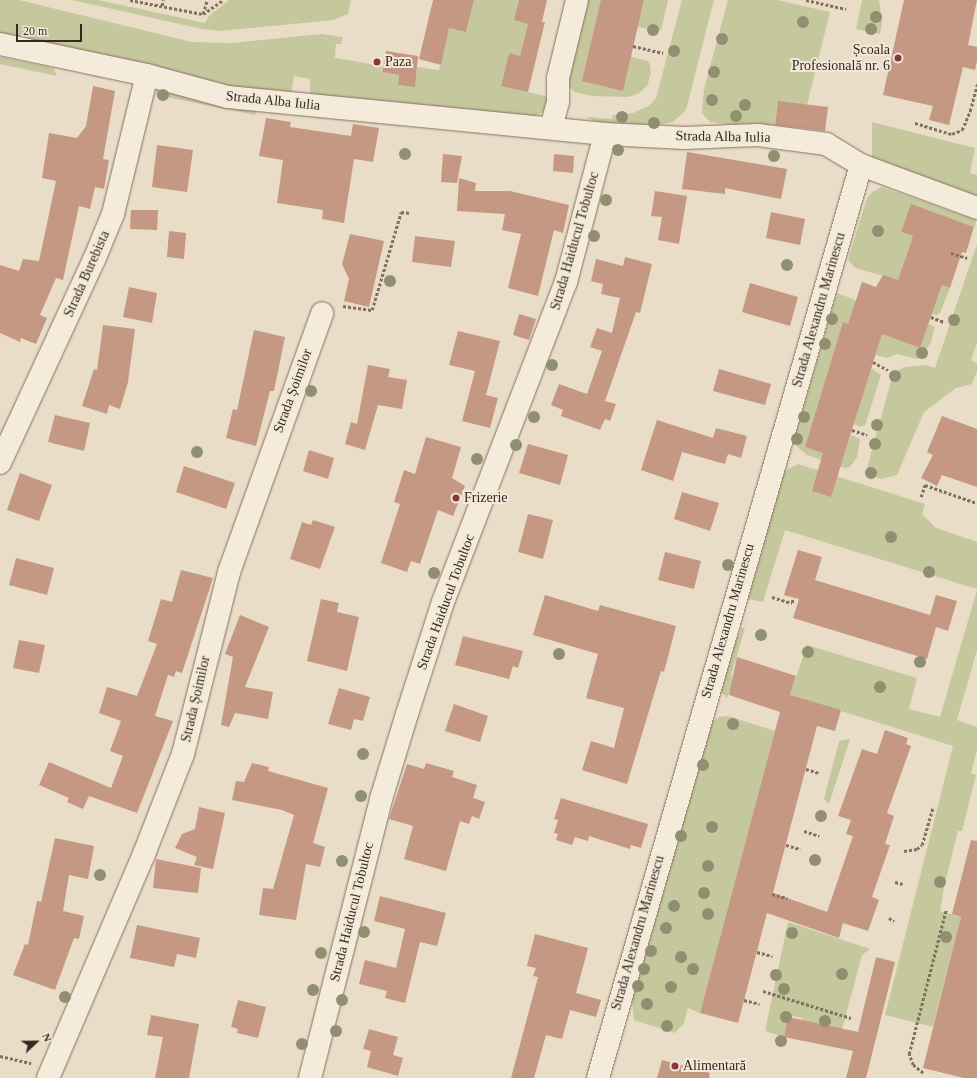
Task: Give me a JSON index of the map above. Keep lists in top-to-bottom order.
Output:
{
  "streets": {
    "street": [
      "Strada Alba Iulia",
      "Strada Haiducul Tobultoc",
      "Strada Burebista",
      "Strada Alexandru Marinescu",
      "Strada Șoimilor"
    ]
  },
  "crossings": [
    ["Strada Alba Iulia", "Strada Haiducul Tobultoc"],
    ["Strada Alba Iulia", "Strada Burebista"],
    ["Strada Alba Iulia", "Strada Alexandru Marinescu"]
  ],
  "places": [
    "Școala Profesională nr. 6",
    "Paza",
    "Frizerie",
    "Alimentară"
  ],
  "scale_bar": "20 m",
  "north": "right"
}
